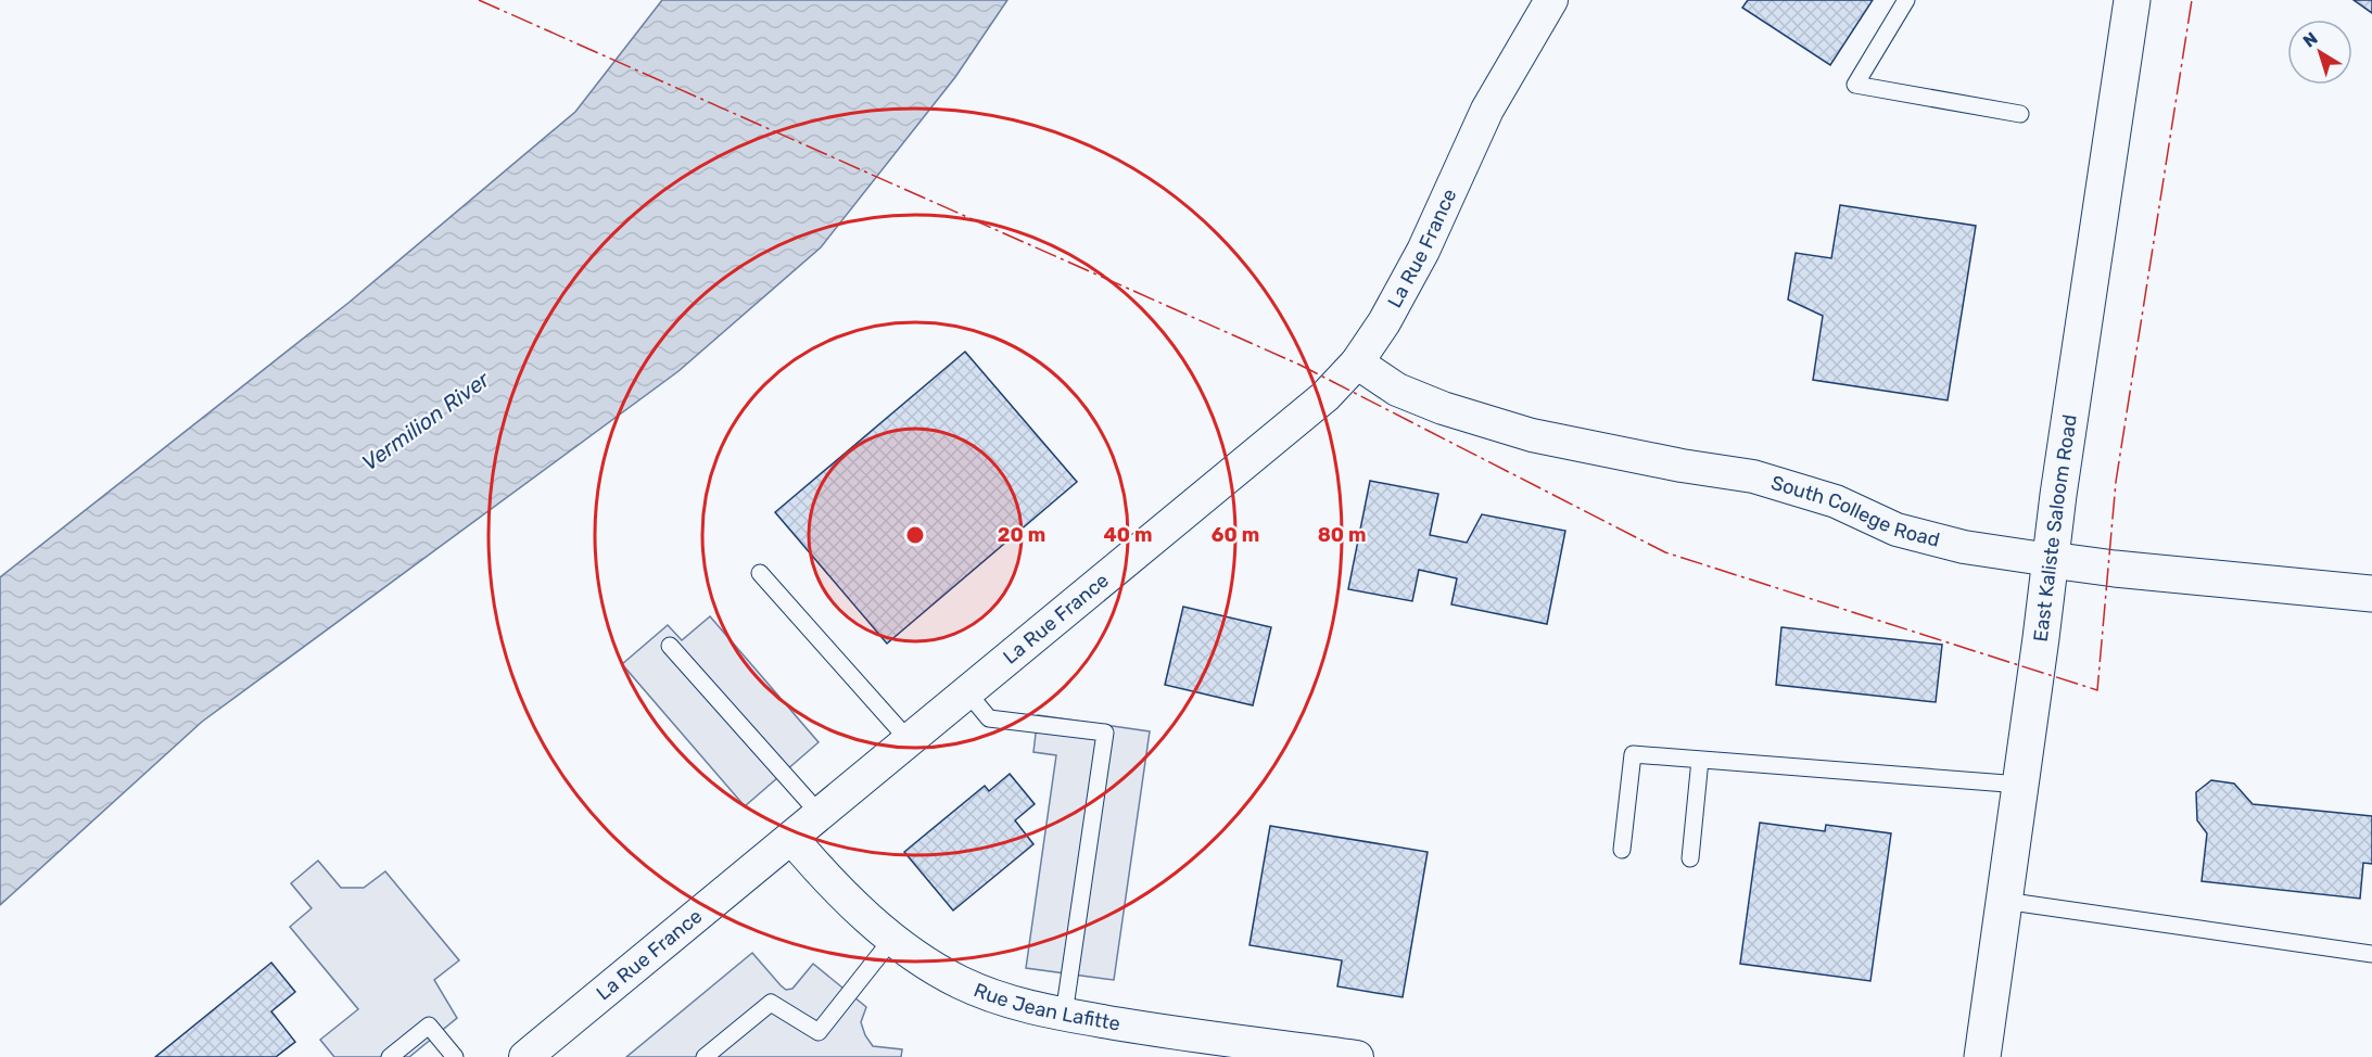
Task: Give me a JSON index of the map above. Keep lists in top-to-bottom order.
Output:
{
  "streets": {
    "main road": ["South College Road", "East Kaliste Saloom Road"],
    "street": ["La Rue France", "Rue Jean Lafitte"]
  },
  "crossings": [
    ["La Rue France", "South College Road"],
    ["La Rue France", "Rue Jean Lafitte"],
    ["South College Road", "East Kaliste Saloom Road"]
  ],
  "water": ["Vermilion River"],
  "north": "top left",
  "rings": [
    "20 m",
    "40 m",
    "60 m",
    "80 m"
  ]
}
